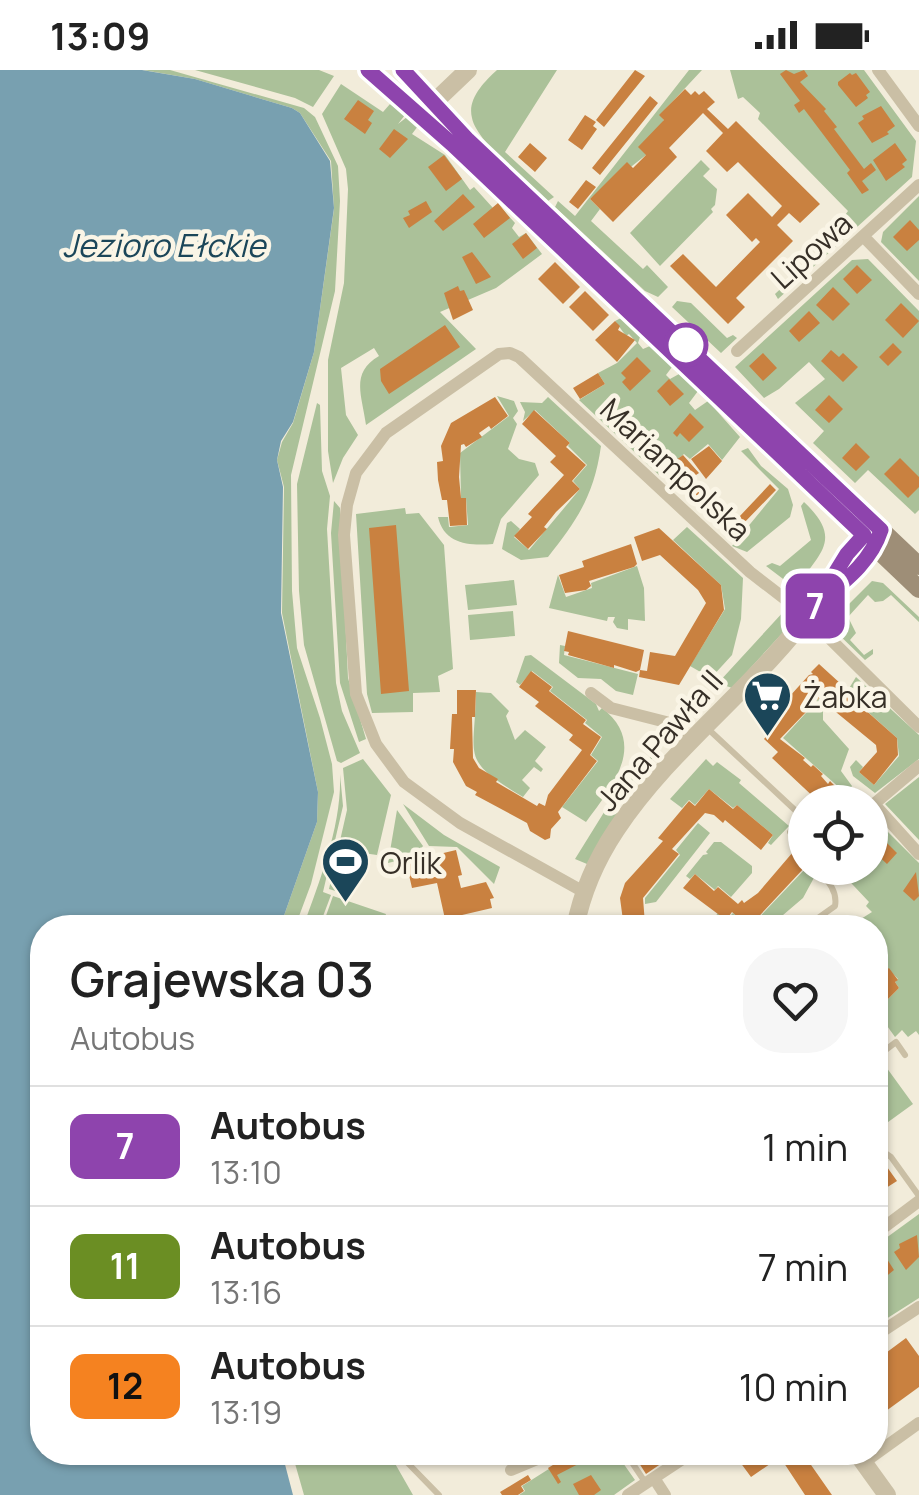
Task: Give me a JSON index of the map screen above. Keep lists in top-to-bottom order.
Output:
{
  "streets": {
    "street": ["Lipowa", "Mariampolska", "Jana Pawła II"]
  },
  "crossings": [
    ["Mariampolska", "Jana Pawła II"]
  ],
  "water": ["Jezioro Ełckie"],
  "places": {
    "supermarket": ["Żabka"],
    "sports": ["Orlik"]
  },
  "lines": ["bus line 7"],
  "page": {
    "status": "13:09",
    "on_map": "7",
    "heading": ["Grajewska 03", "Autobus"],
    "list": [
      {
        "mark": "7",
        "name": "Autobus",
        "note": "13:10",
        "value": "1 min"
      },
      {
        "mark": "11",
        "name": "Autobus",
        "note": "13:16",
        "value": "7 min"
      },
      {
        "mark": "12",
        "name": "Autobus",
        "note": "13:19",
        "value": "10 min"
      }
    ]
  }
}
